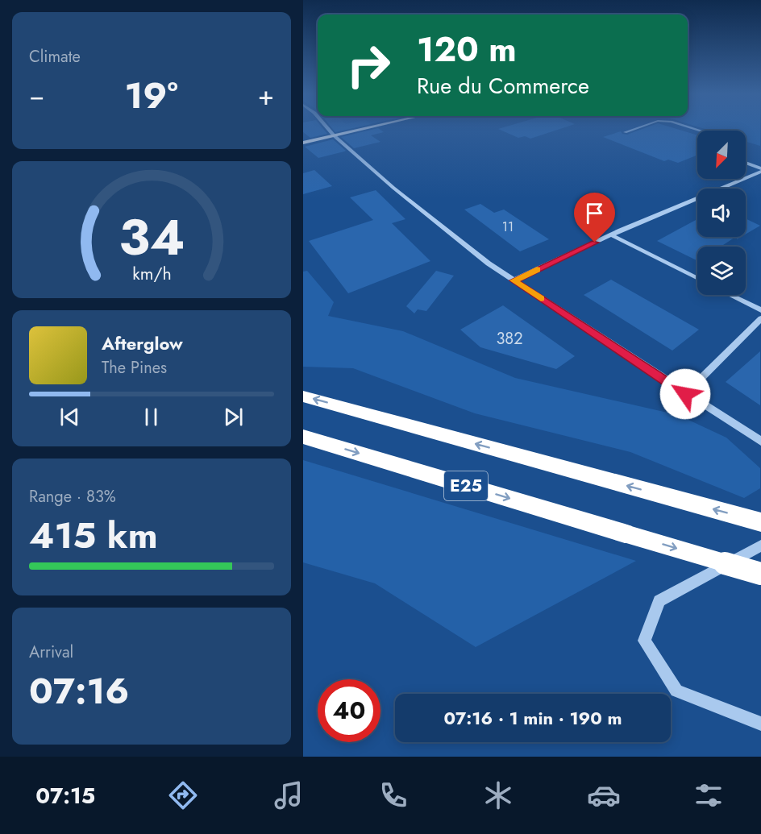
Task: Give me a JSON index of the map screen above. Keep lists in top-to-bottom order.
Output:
{
  "streets": {
    "highway": ["E25"]
  },
  "house_numbers": ["11", "382"],
  "north": "bottom left",
  "page": {
    "tile": [
      "Climate",
      ["Range · 83%", "415 km"],
      ["Arrival", "07:16"]
    ],
    "turn": ["120 m", "Rue du Commerce"],
    "heat": ["−", "19°", "+"],
    "song": ["Afterglow", "The Pines"],
    "limit": "40",
    "trip": "07:16 · 1 min · 190 m",
    "tabs": "07:15",
    "gauge": ["34", "km/h"]
  }
}
